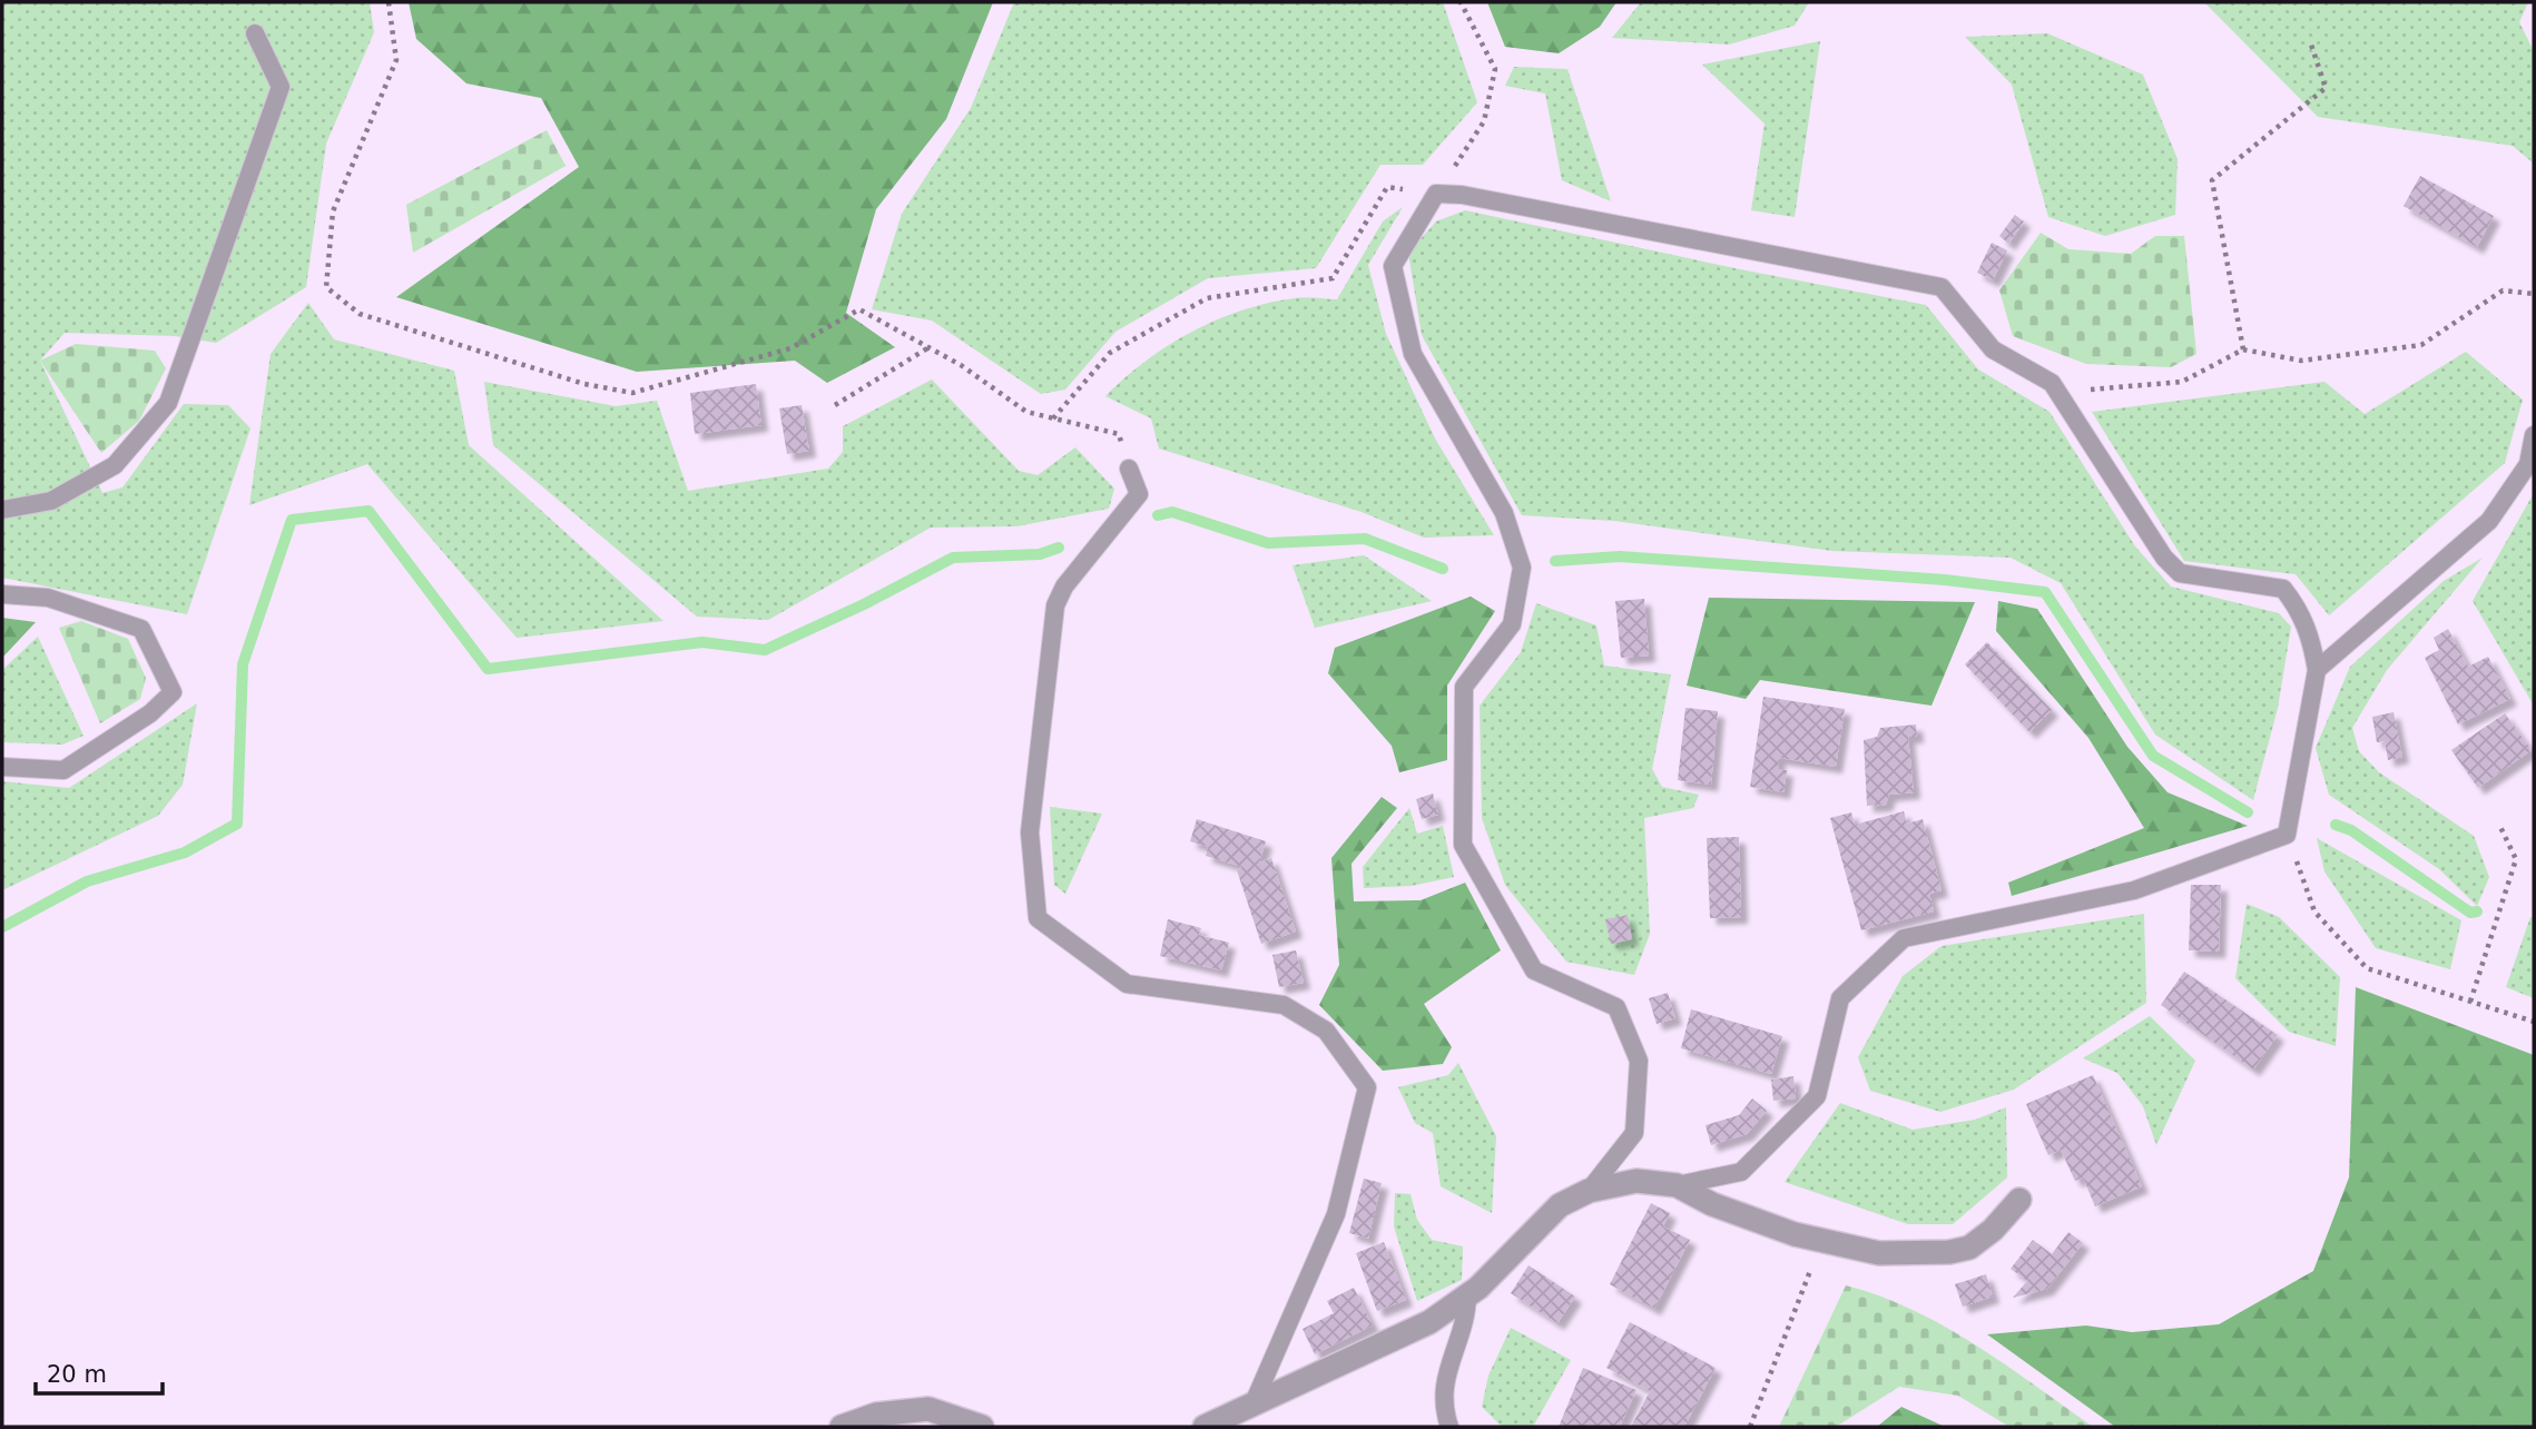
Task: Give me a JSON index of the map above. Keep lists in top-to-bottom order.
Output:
{
  "scale_bar": "20 m"
}
